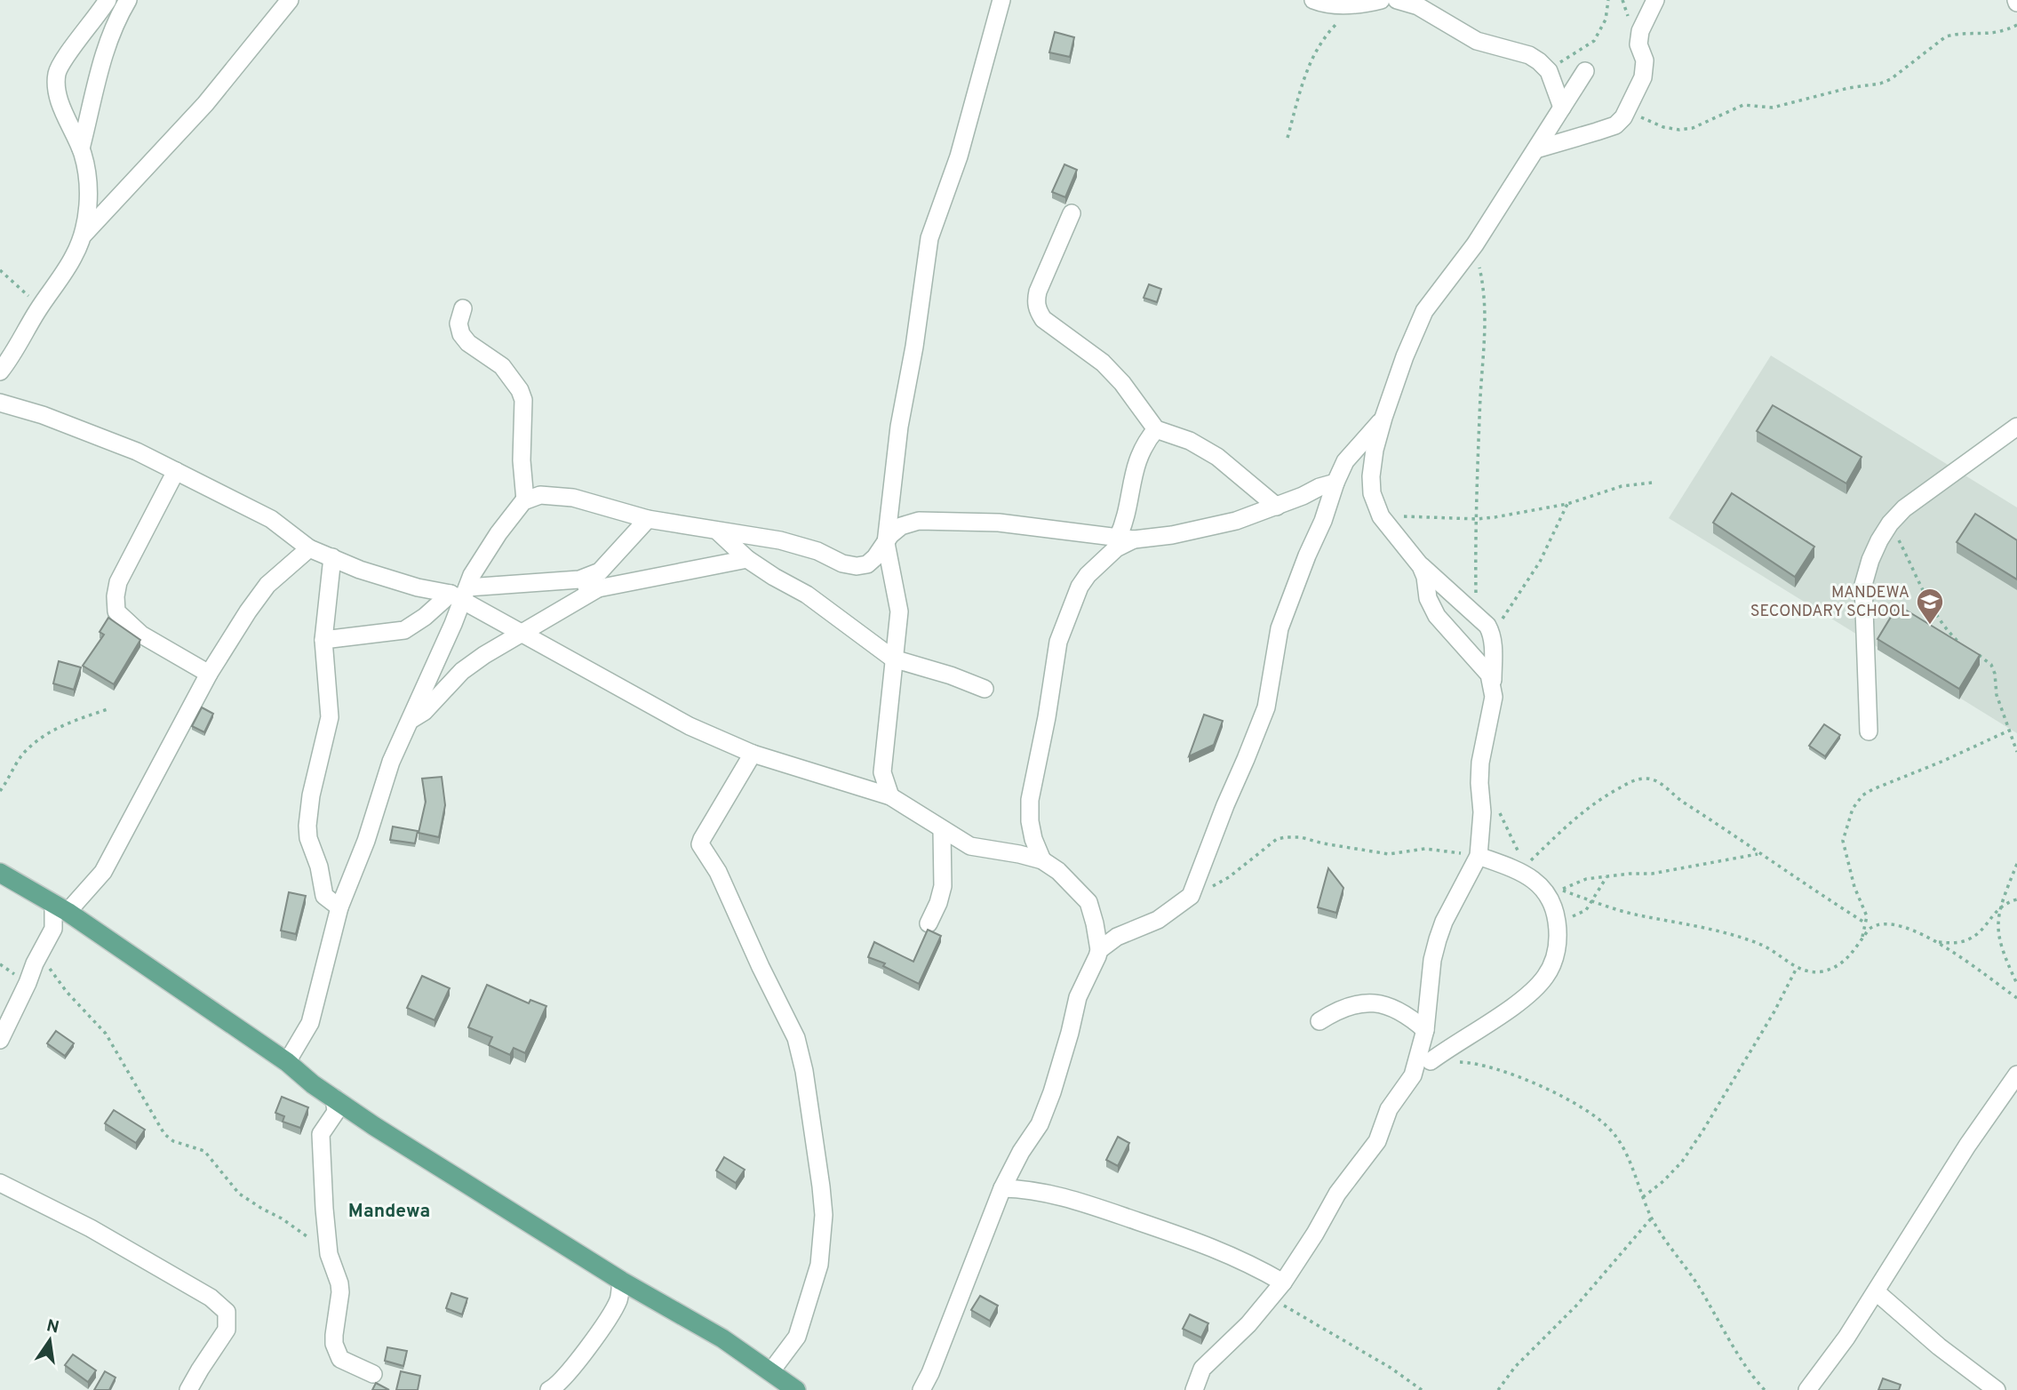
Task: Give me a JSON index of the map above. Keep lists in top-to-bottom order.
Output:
{
  "districts": ["Mandewa"],
  "places": {
    "school or university": ["MANDEWA SECONDARY SCHOOL"]
  },
  "north": "top"
}
